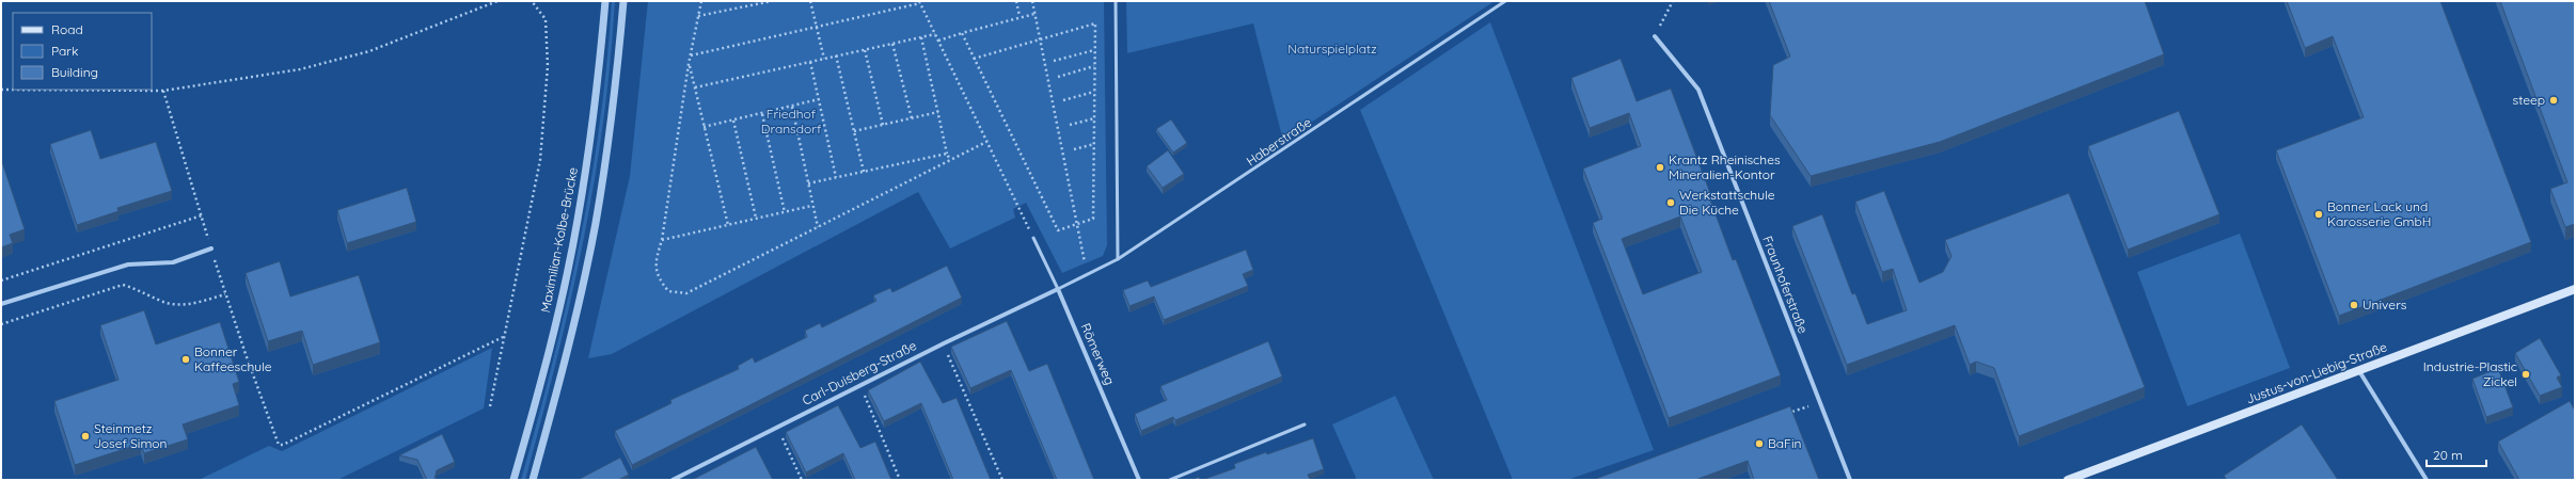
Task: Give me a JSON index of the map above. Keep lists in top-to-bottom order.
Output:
{
  "streets": {
    "main road": ["Justus-von-Liebig-Straße"],
    "street": [
      "Maximilian-Kolbe-Brücke",
      "Fraunhoferstraße",
      "Römerweg",
      "Carl-Duisberg-Straße"
    ],
    "lane": ["Haberstraße"]
  },
  "crossings": [
    ["Haberstraße", "Römerweg"],
    ["Haberstraße", "Carl-Duisberg-Straße"],
    ["Römerweg", "Carl-Duisberg-Straße"]
  ],
  "parks": ["Naturspielplatz", "Friedhof Dransdorf"],
  "places": [
    "steep",
    "Krantz Rheinisches Mineralien-Kontor",
    "Werkstattschule Die Küche",
    "Bonner Lack und Karosserie GmbH",
    "Univers",
    "Bonner Kaffeeschule",
    "Industrie-Plastic Zickel",
    "Steinmetz Josef Simon",
    "BaFin"
  ],
  "legend": ["Road", "Park", "Building"],
  "scale_bar": "20 m"
}
